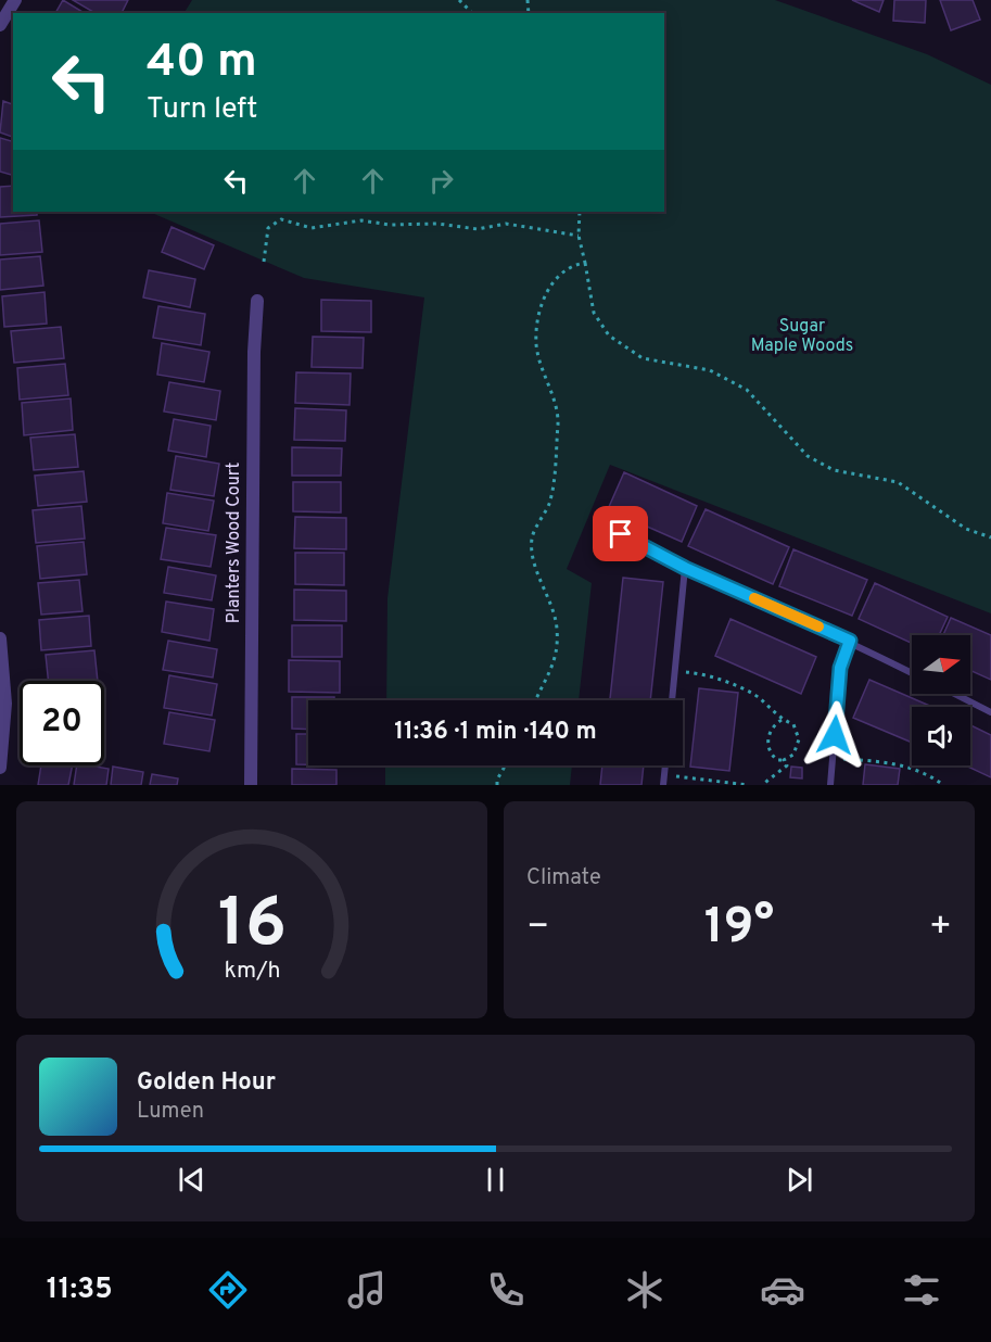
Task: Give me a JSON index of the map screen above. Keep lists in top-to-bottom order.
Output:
{
  "streets": {
    "street": ["Planters Wood Court"]
  },
  "parks": ["Sugar Maple Woods"],
  "north": "right",
  "page": {
    "turn": ["40 m", "Turn left"],
    "limit": "20",
    "trip": "11:36 · 1 min · 140 m",
    "tile": "Climate",
    "heat": ["−", "19°", "+"],
    "song": ["Golden Hour", "Lumen"],
    "tabs": "11:35",
    "gauge": ["16", "km/h"]
  }
}
